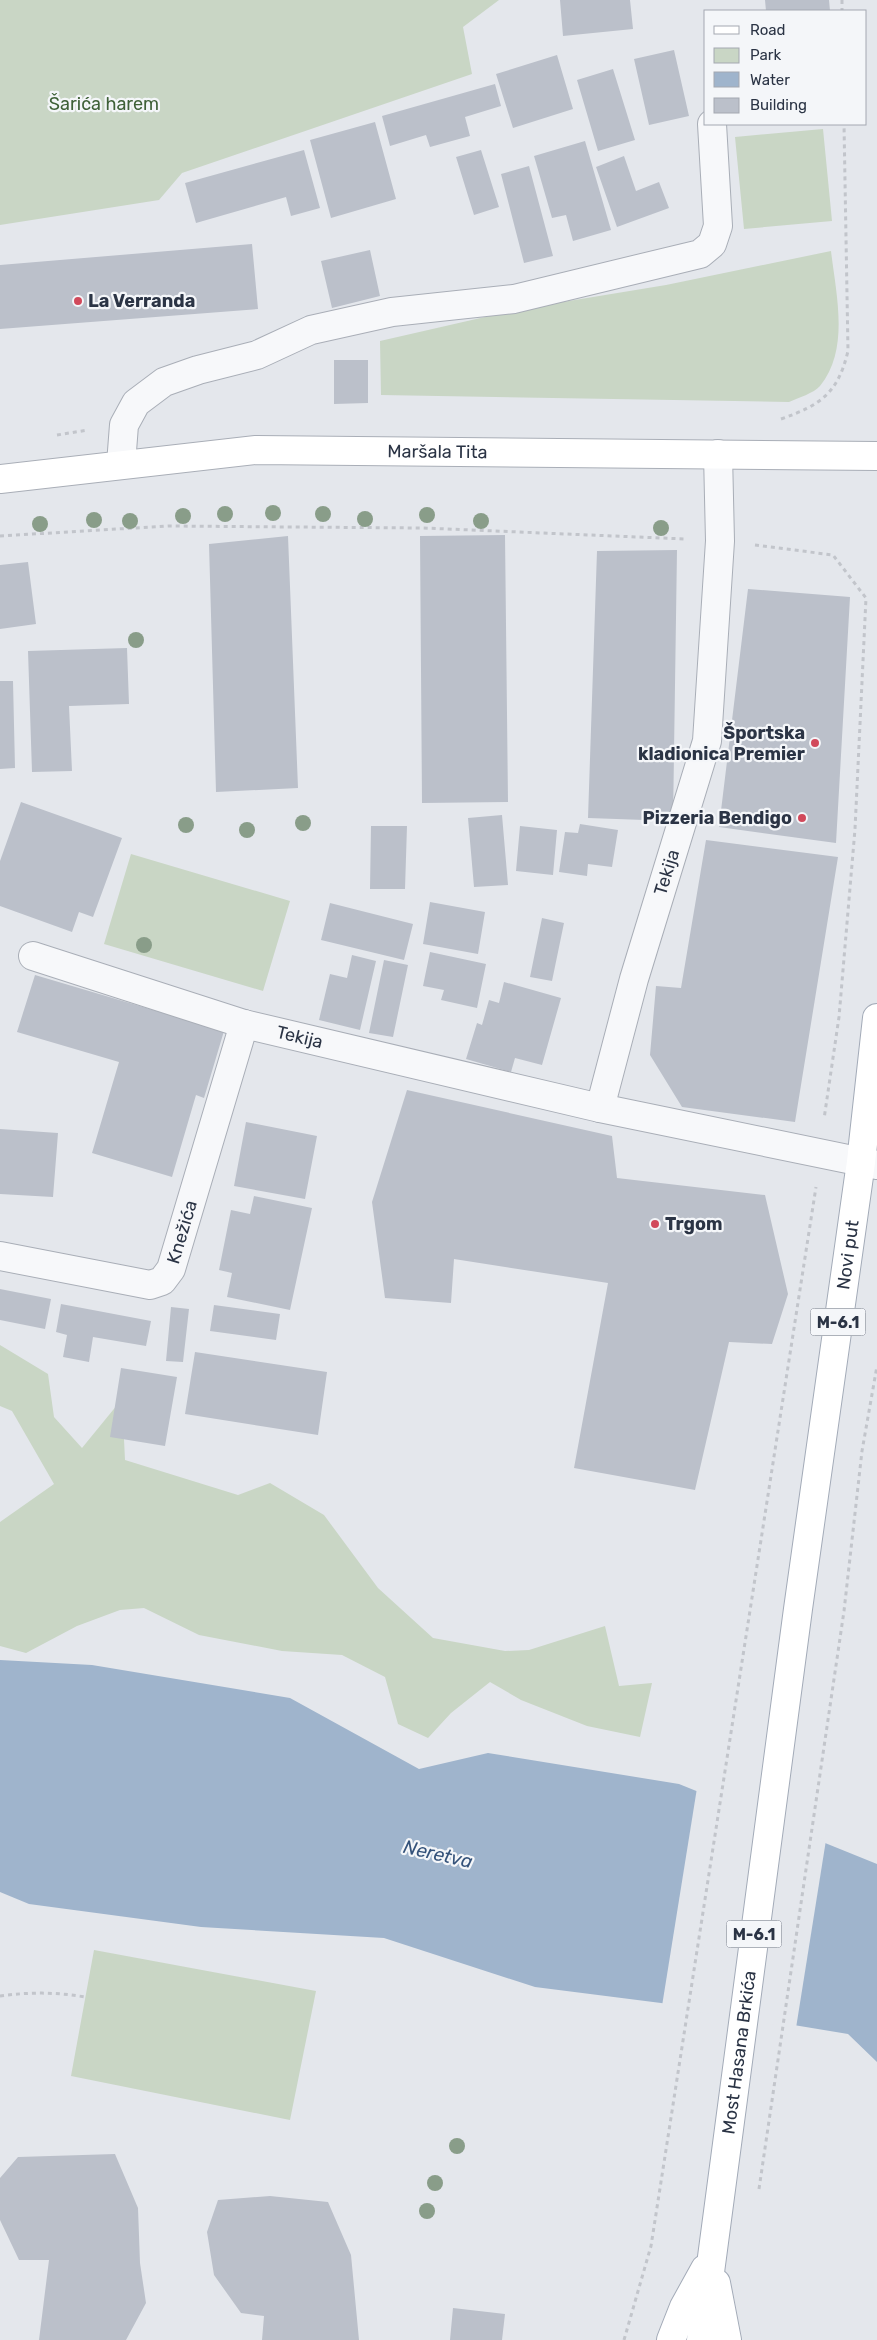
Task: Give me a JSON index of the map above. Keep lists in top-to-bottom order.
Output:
{
  "streets": {
    "main road": [
      "Maršala Tita",
      "Novi put",
      "M-6.1",
      "Most Hasana Brkića"
    ],
    "street": ["Tekija", "Knežića"]
  },
  "crossings": [
    ["Maršala Tita", "Tekija"],
    ["Tekija", "Knežića"],
    ["Tekija", "Novi put"],
    ["Novi put", "Most Hasana Brkića"],
    ["M-6.1", "Most Hasana Brkića"]
  ],
  "water": ["Neretva"],
  "parks": ["Šarića harem"],
  "places": [
    "La Verranda",
    "Športska kladionica Premier",
    "Pizzeria Bendigo",
    "Trgom"
  ],
  "legend": [
    "Road",
    "Park",
    "Water",
    "Building"
  ]
}
